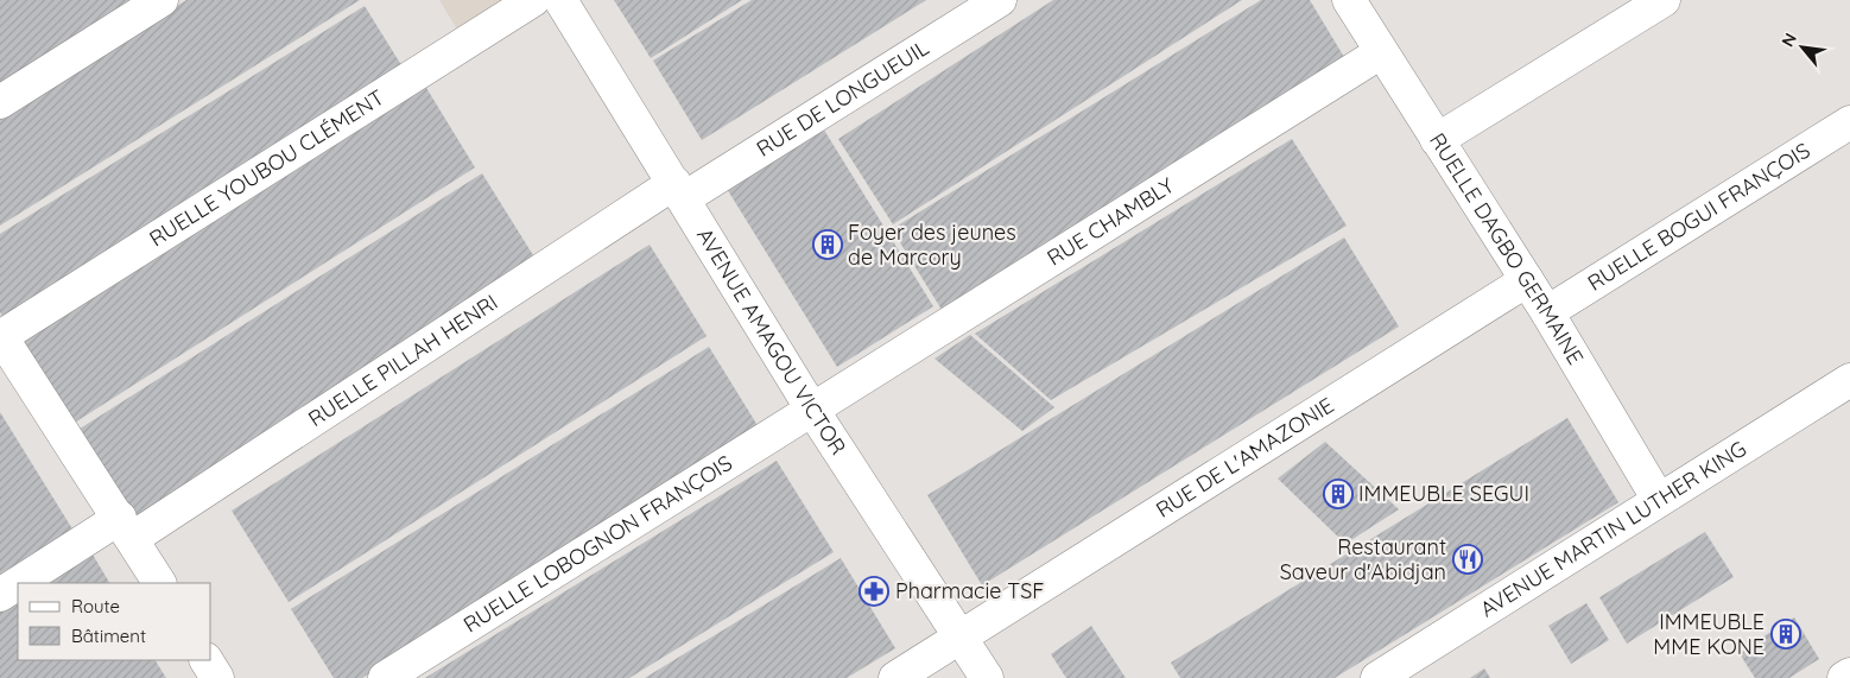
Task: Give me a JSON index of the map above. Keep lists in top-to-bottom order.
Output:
{
  "streets": {
    "street": [
      "RUE DE LONGUEUIL",
      "RUELLE YOUBOU CLÉMENT",
      "RUELLE BOGUI FRANÇOIS",
      "RUE CHAMBLY",
      "RUELLE DAGBO GERMAINE",
      "AVENUE AMAGOU VICTOR",
      "RUELLE PILLAH HENRI",
      "RUE DE L'AMAZONIE",
      "AVENUE MARTIN LUTHER KING",
      "RUELLE LOBOGNON FRANÇOIS"
    ]
  },
  "crossings": [
    ["RUE DE LONGUEUIL", "AVENUE AMAGOU VICTOR"],
    ["RUE DE LONGUEUIL", "RUELLE PILLAH HENRI"],
    ["RUELLE BOGUI FRANÇOIS", "RUELLE DAGBO GERMAINE"],
    ["RUE CHAMBLY", "RUELLE DAGBO GERMAINE"],
    ["RUE CHAMBLY", "AVENUE AMAGOU VICTOR"],
    ["RUE CHAMBLY", "RUELLE LOBOGNON FRANÇOIS"],
    ["RUELLE DAGBO GERMAINE", "RUE DE L'AMAZONIE"],
    ["RUELLE DAGBO GERMAINE", "AVENUE MARTIN LUTHER KING"],
    ["AVENUE AMAGOU VICTOR", "RUELLE PILLAH HENRI"],
    ["AVENUE AMAGOU VICTOR", "RUE DE L'AMAZONIE"],
    ["AVENUE AMAGOU VICTOR", "RUELLE LOBOGNON FRANÇOIS"]
  ],
  "places": {
    "building": ["Foyer des jeunes de Marcory", "IMMEUBLE SEGUI", "IMMEUBLE MME KONE"],
    "restaurant": ["Restaurant Saveur d'Abidjan"],
    "pharmacy": ["Pharmacie TSF"]
  },
  "legend": ["Route", "Bâtiment"],
  "north": "top left"
}
